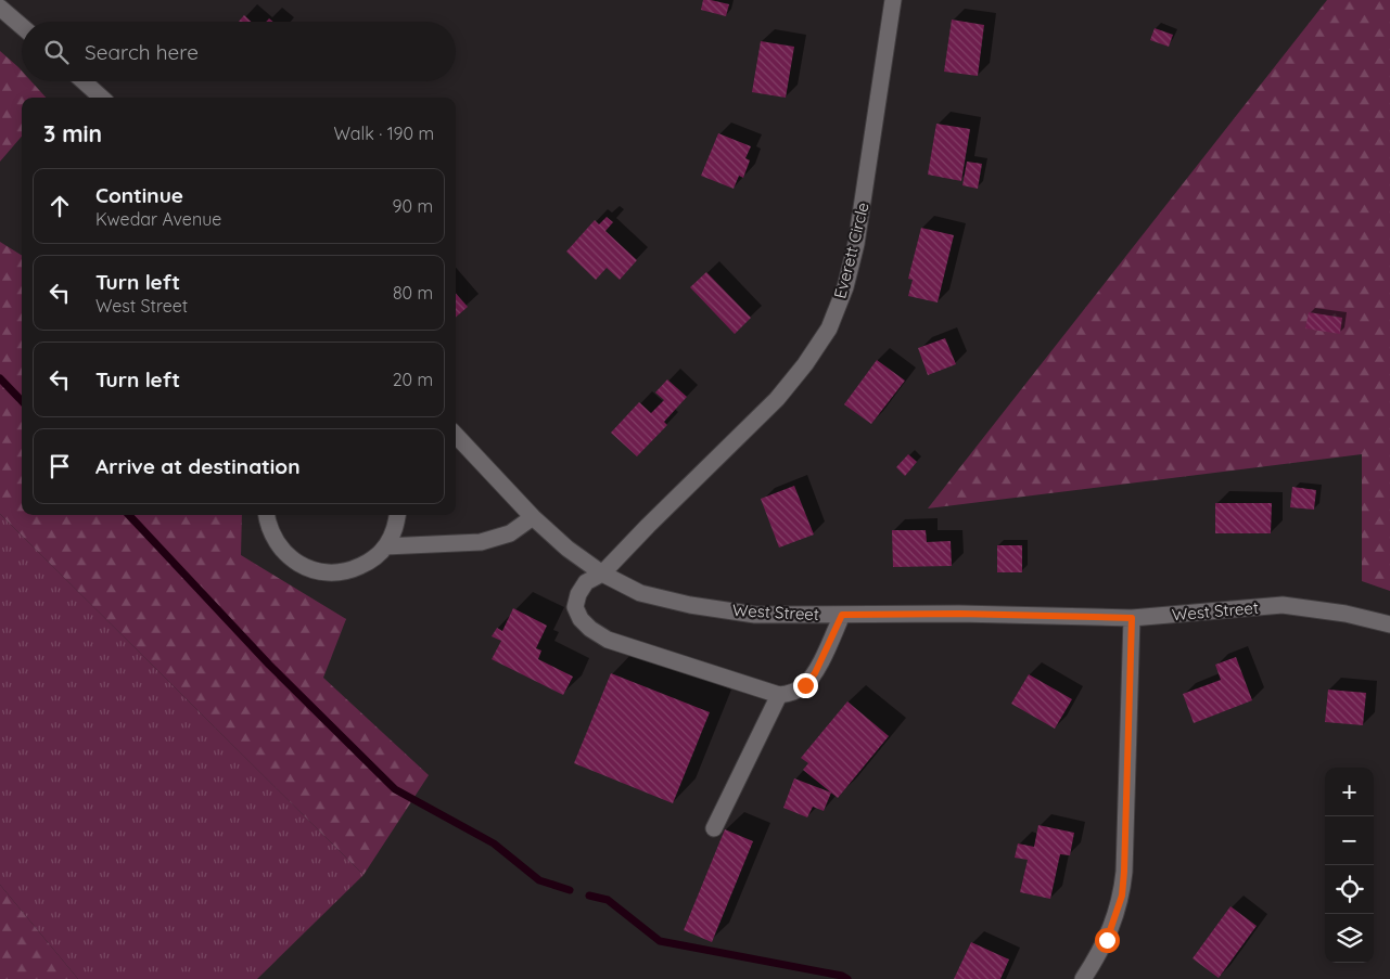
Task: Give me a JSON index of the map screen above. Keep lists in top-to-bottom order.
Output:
{
  "streets": {
    "street": ["Everett Circle", "West Street"]
  },
  "crossings": [
    ["Everett Circle", "West Street"]
  ],
  "page": {
    "search": "Search here",
    "heading": ["3 min", "Walk · 190 m"],
    "list": [
      ["Continue", "Kwedar Avenue", "90 m"],
      ["Turn left", "West Street", "80 m"],
      ["Turn left", "20 m"],
      "Arrive at destination"
    ],
    "map_buttons": ["+", "−"]
  }
}
